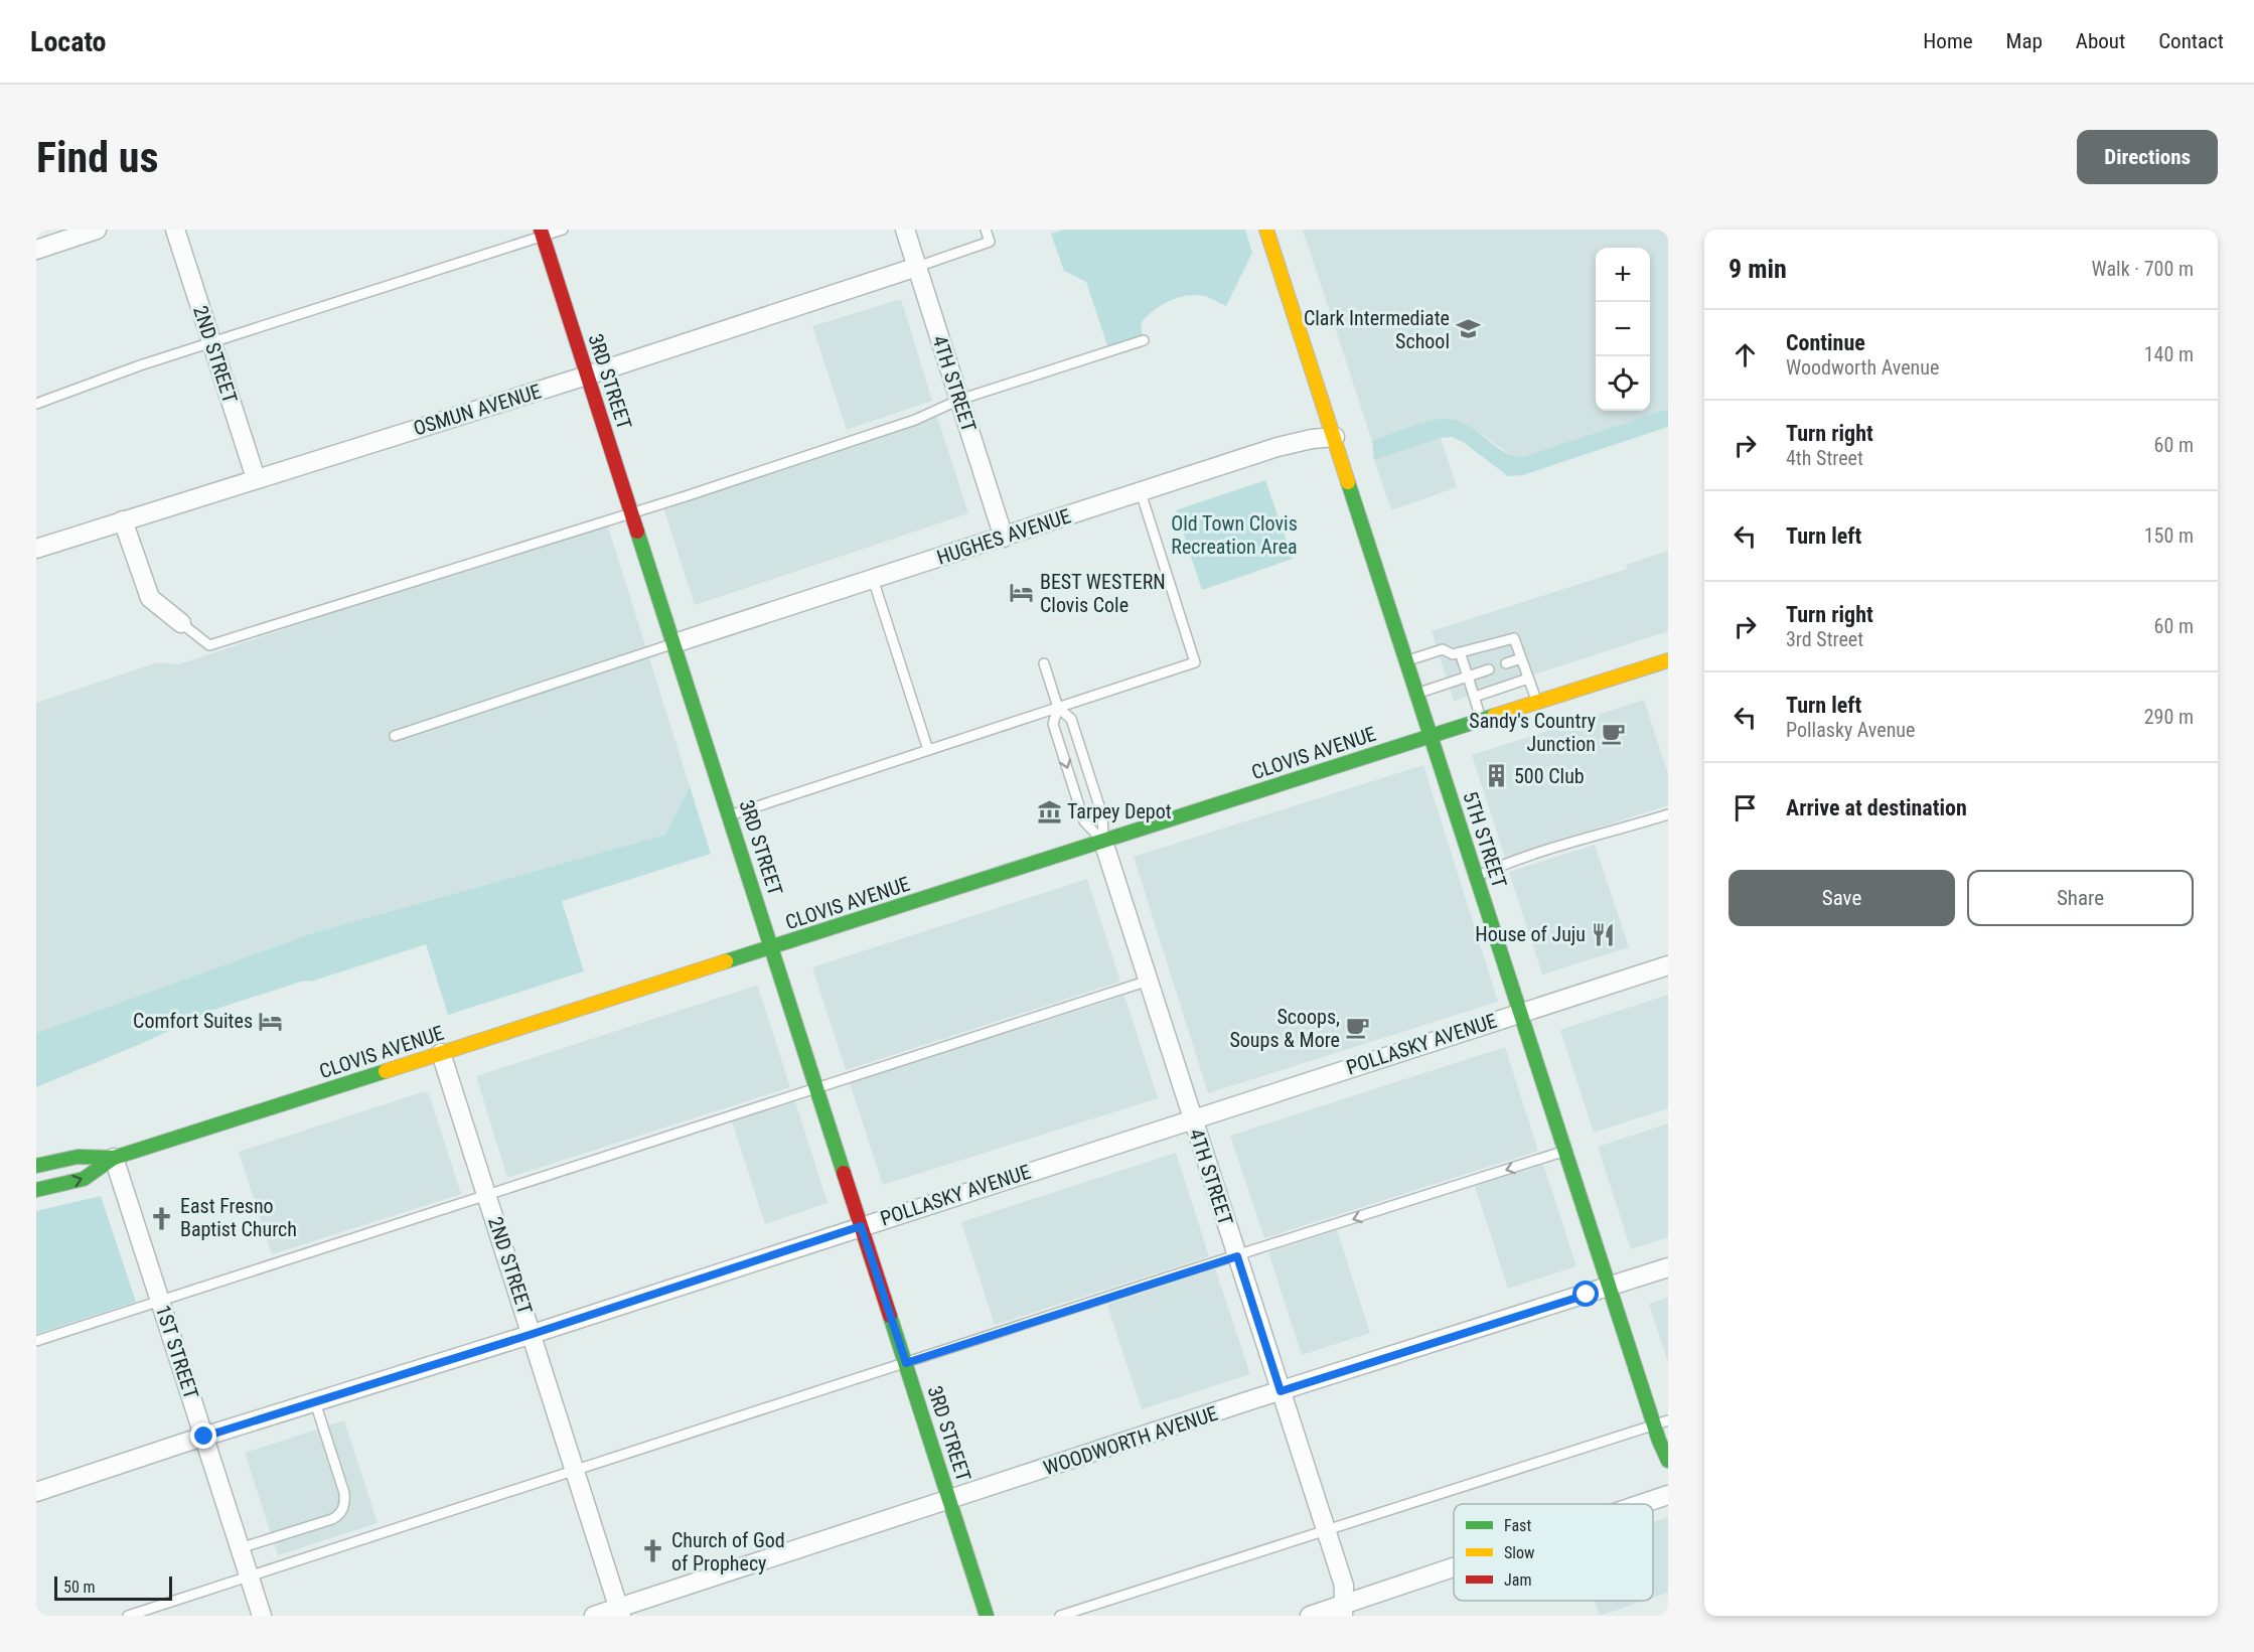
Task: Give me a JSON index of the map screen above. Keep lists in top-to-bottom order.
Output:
{
  "streets": {
    "main road": ["3RD STREET", "CLOVIS AVENUE", "5TH STREET"],
    "street": [
      "2ND STREET",
      "4TH STREET",
      "OSMUN AVENUE",
      "HUGHES AVENUE",
      "POLLASKY AVENUE",
      "1ST STREET",
      "WOODWORTH AVENUE"
    ]
  },
  "crossings": [
    ["2ND STREET", "OSMUN AVENUE"],
    ["2ND STREET", "CLOVIS AVENUE"],
    ["2ND STREET", "POLLASKY AVENUE"],
    ["2ND STREET", "WOODWORTH AVENUE"],
    ["3RD STREET", "OSMUN AVENUE"],
    ["3RD STREET", "HUGHES AVENUE"],
    ["3RD STREET", "CLOVIS AVENUE"],
    ["3RD STREET", "POLLASKY AVENUE"],
    ["3RD STREET", "WOODWORTH AVENUE"],
    ["4TH STREET", "OSMUN AVENUE"],
    ["4TH STREET", "HUGHES AVENUE"],
    ["4TH STREET", "CLOVIS AVENUE"],
    ["4TH STREET", "POLLASKY AVENUE"],
    ["4TH STREET", "WOODWORTH AVENUE"],
    ["HUGHES AVENUE", "5TH STREET"],
    ["CLOVIS AVENUE", "5TH STREET"],
    ["CLOVIS AVENUE", "1ST STREET"],
    ["5TH STREET", "POLLASKY AVENUE"],
    ["5TH STREET", "WOODWORTH AVENUE"],
    ["POLLASKY AVENUE", "1ST STREET"]
  ],
  "parks": ["Old Town Clovis Recreation Area"],
  "places": {
    "school or university": ["Clark Intermediate School"],
    "hotel": ["BEST WESTERN Clovis Cole", "Comfort Suites"],
    "cafe": ["Sandy's Country Junction", "Scoops, Soups & More"],
    "building": ["500 Club"],
    "museum": ["Tarpey Depot"],
    "restaurant": ["House of Juju"],
    "church": ["East Fresno Baptist Church", "Church of God of Prophecy"]
  },
  "legend": ["Fast", "Slow", "Jam"],
  "scale_bar": "50 m",
  "page": {
    "header": "Locato",
    "nav": [
      "Home",
      "Map",
      "About",
      "Contact"
    ],
    "buttons": [
      "Directions",
      ["Save", "Share"]
    ],
    "title": "Find us",
    "heading": ["9 min", "Walk · 700 m"],
    "map_buttons": ["+", "−"],
    "list": [
      ["Continue", "Woodworth Avenue", "140 m"],
      ["Turn right", "4th Street", "60 m"],
      ["Turn left", "150 m"],
      ["Turn right", "3rd Street", "60 m"],
      ["Turn left", "Pollasky Avenue", "290 m"],
      "Arrive at destination"
    ],
    "scale": "50 m"
  }
}
